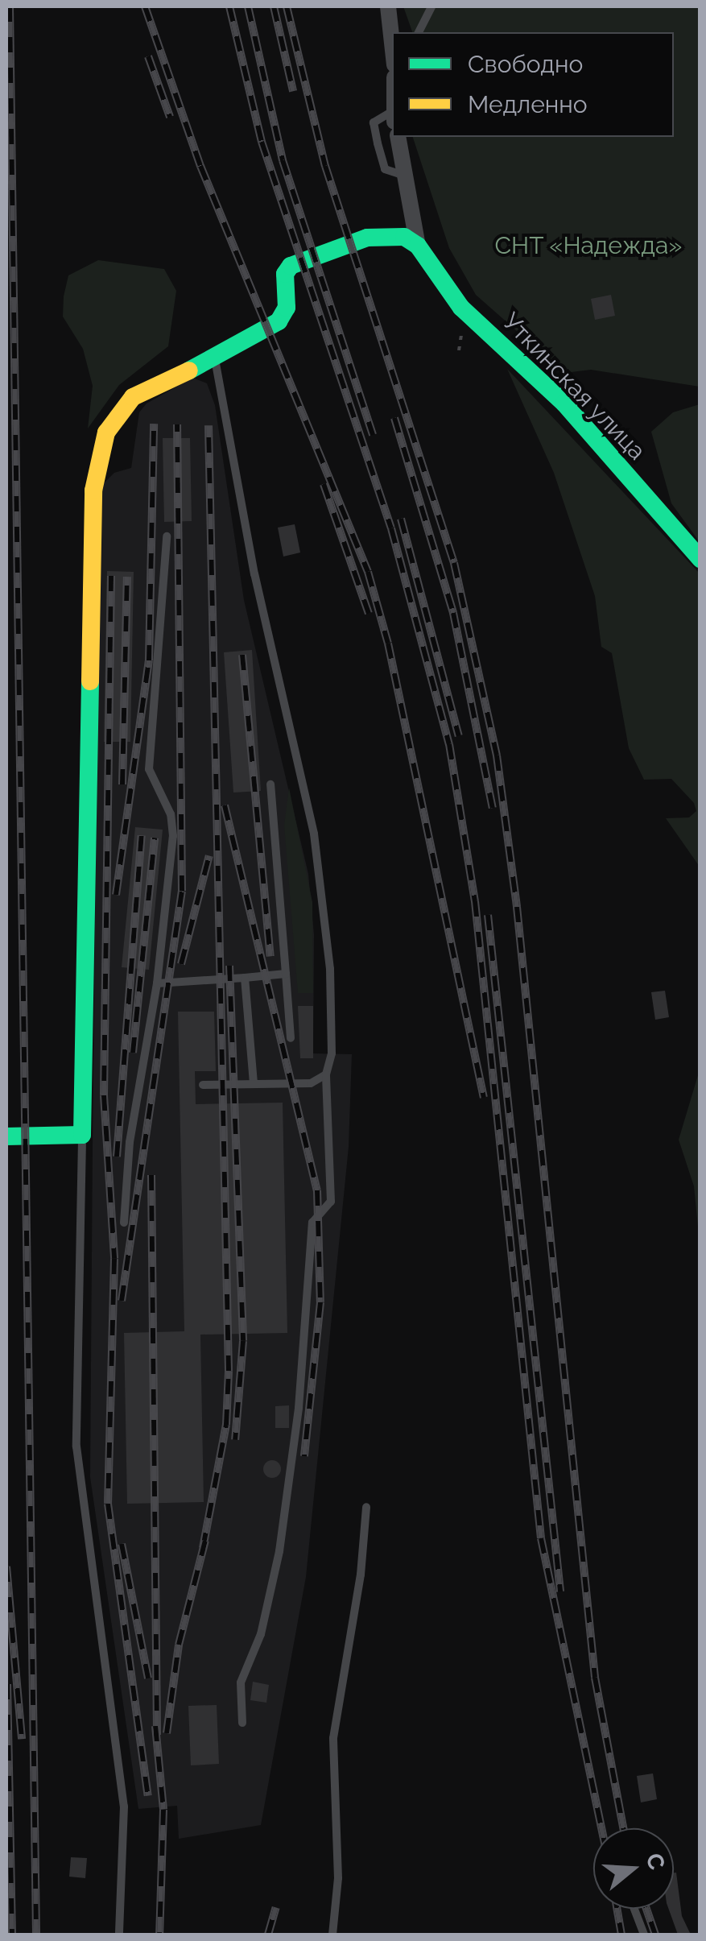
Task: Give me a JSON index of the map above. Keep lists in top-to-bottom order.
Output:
{
  "streets": {
    "street": ["Уткинская улица"]
  },
  "parks": ["СНТ «Надежда»"],
  "legend": ["Свободно", "Медленно"],
  "north": "right"
}
